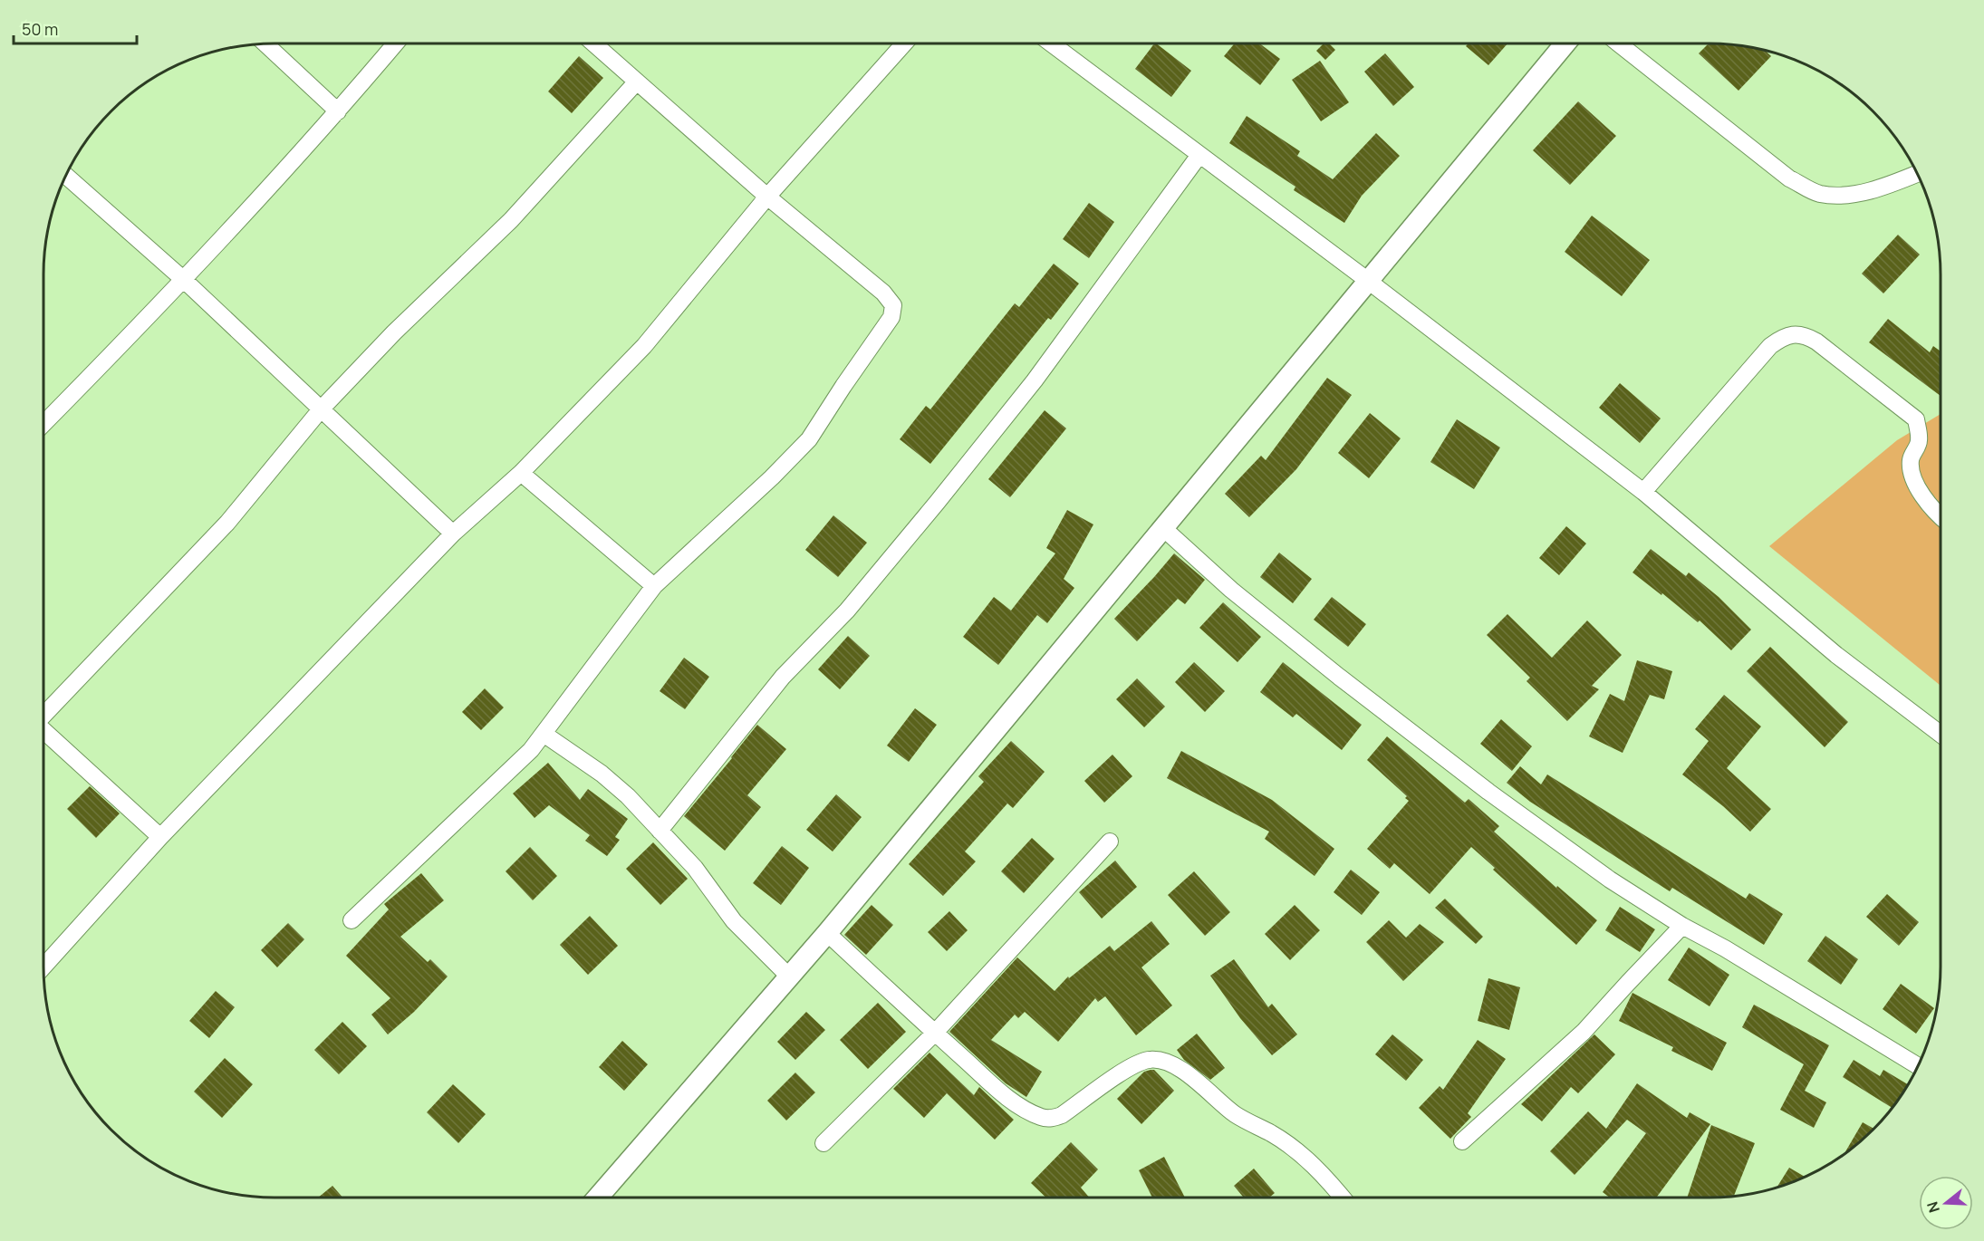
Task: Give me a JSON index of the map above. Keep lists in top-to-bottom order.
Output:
{
  "scale_bar": "50 m",
  "north": "left"
}
